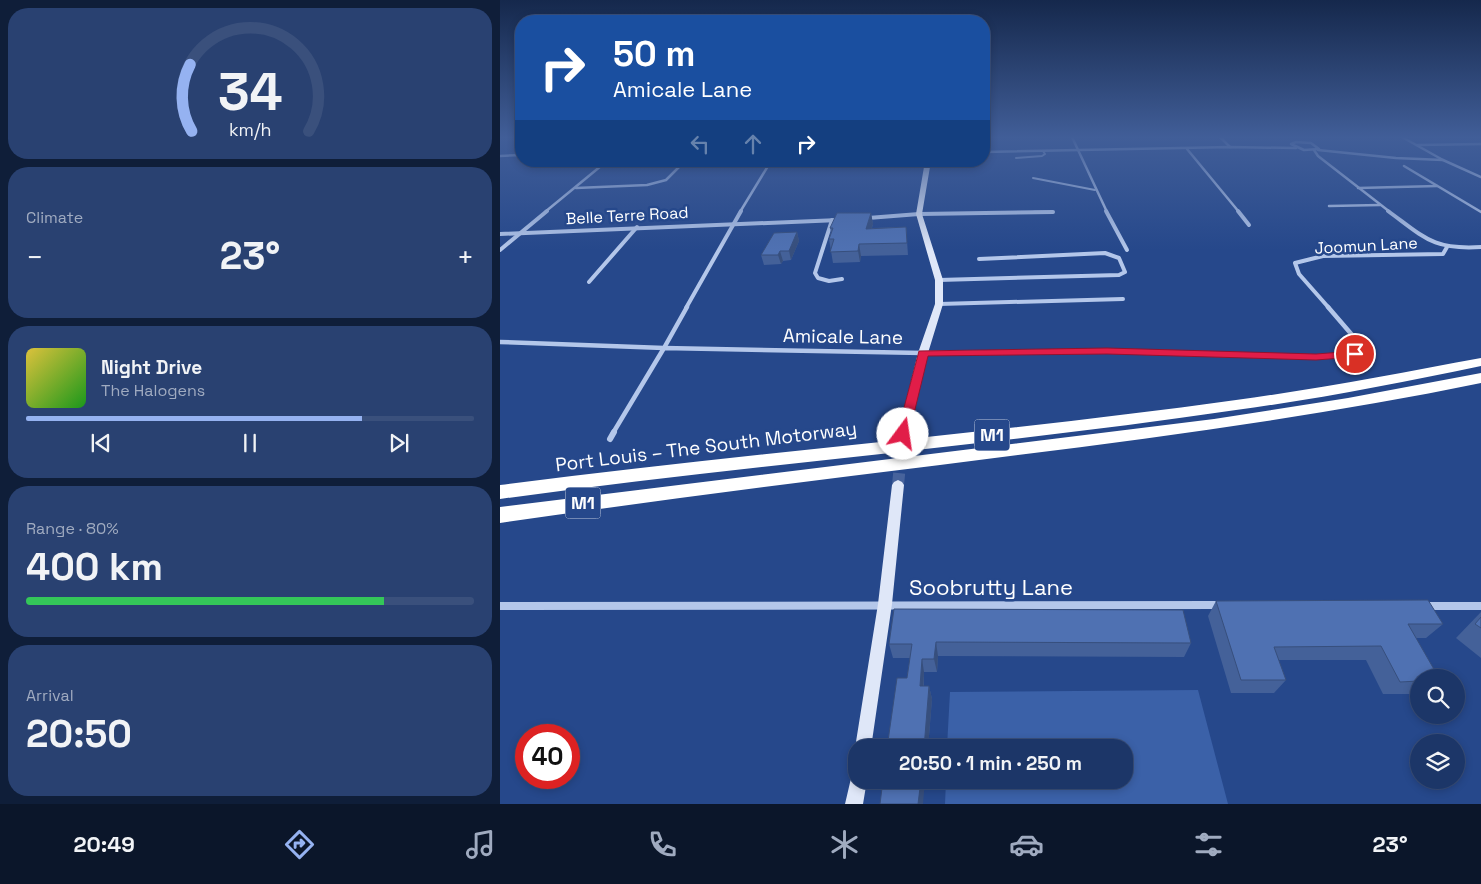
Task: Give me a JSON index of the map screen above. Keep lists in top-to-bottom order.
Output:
{
  "streets": {
    "highway": ["M1", "Port Louis – The South Motorway"],
    "street": [
      "Belle Terre Road",
      "Joomun Lane",
      "Amicale Lane",
      "Soobrutty Lane"
    ]
  },
  "crossings": [
    ["Joomun Lane", "Amicale Lane"]
  ],
  "page": {
    "turn": ["50 m", "Amicale Lane"],
    "tile": [
      "Climate",
      ["Range · 80%", "400 km"],
      ["Arrival", "20:50"]
    ],
    "heat": ["−", "23°", "+"],
    "song": ["Night Drive", "The Halogens"],
    "limit": "40",
    "trip": "20:50 · 1 min · 250 m",
    "tabs": ["20:49", "23°"],
    "gauge": ["34", "km/h"]
  }
}
